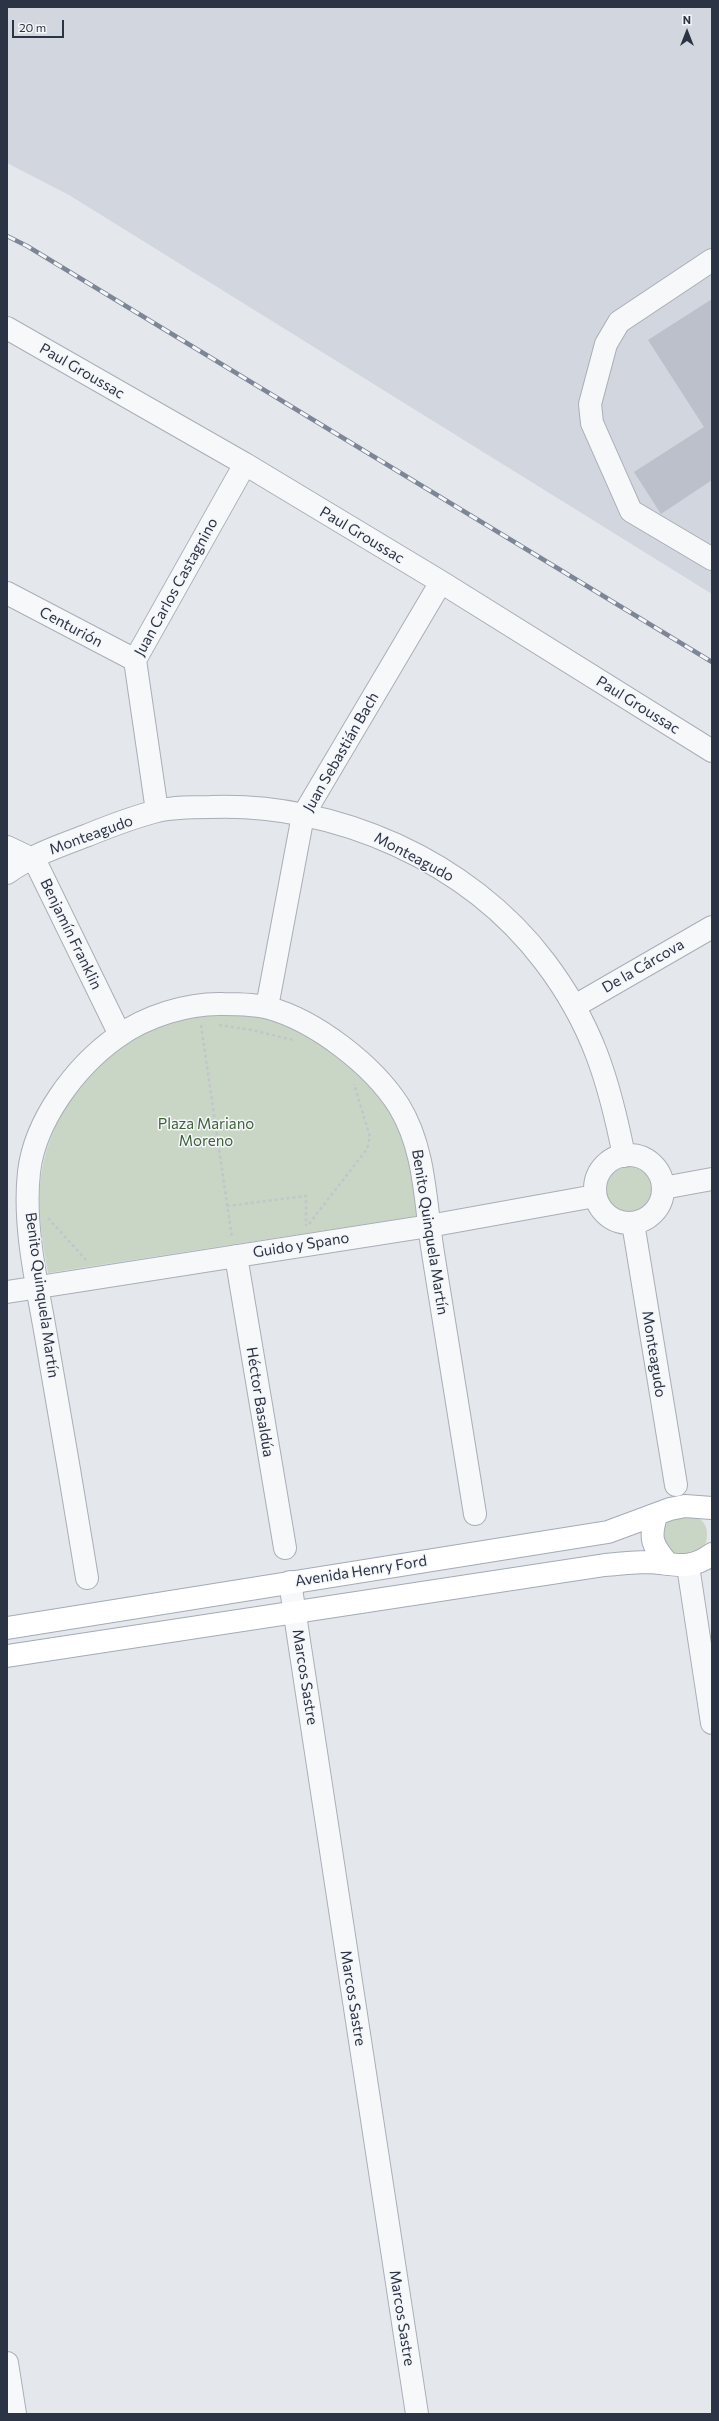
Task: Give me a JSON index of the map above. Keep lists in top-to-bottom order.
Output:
{
  "streets": {
    "main road": ["Avenida Henry Ford"],
    "street": [
      "Paul Groussac",
      "Juan Carlos Castagnino",
      "Centurión",
      "Juan Sebastián Bach",
      "Monteagudo",
      "Benjamín Franklin",
      "De la Cárcova",
      "Benito Quinquela Martín",
      "Guido y Spano",
      "Héctor Basaldúa",
      "Marcos Sastre"
    ]
  },
  "crossings": [
    ["Paul Groussac", "Juan Carlos Castagnino"],
    ["Paul Groussac", "Juan Sebastián Bach"],
    ["Juan Carlos Castagnino", "Centurión"],
    ["Juan Carlos Castagnino", "Monteagudo"],
    ["Juan Sebastián Bach", "Monteagudo"],
    ["Juan Sebastián Bach", "Benito Quinquela Martín"],
    ["Monteagudo", "Benjamín Franklin"],
    ["Monteagudo", "De la Cárcova"],
    ["Monteagudo", "Guido y Spano"],
    ["Benjamín Franklin", "Benito Quinquela Martín"],
    ["Benito Quinquela Martín", "Guido y Spano"],
    ["Guido y Spano", "Héctor Basaldúa"],
    ["Avenida Henry Ford", "Marcos Sastre"]
  ],
  "parks": ["Plaza Mariano Moreno"],
  "scale_bar": "20 m",
  "north": "top"
}
